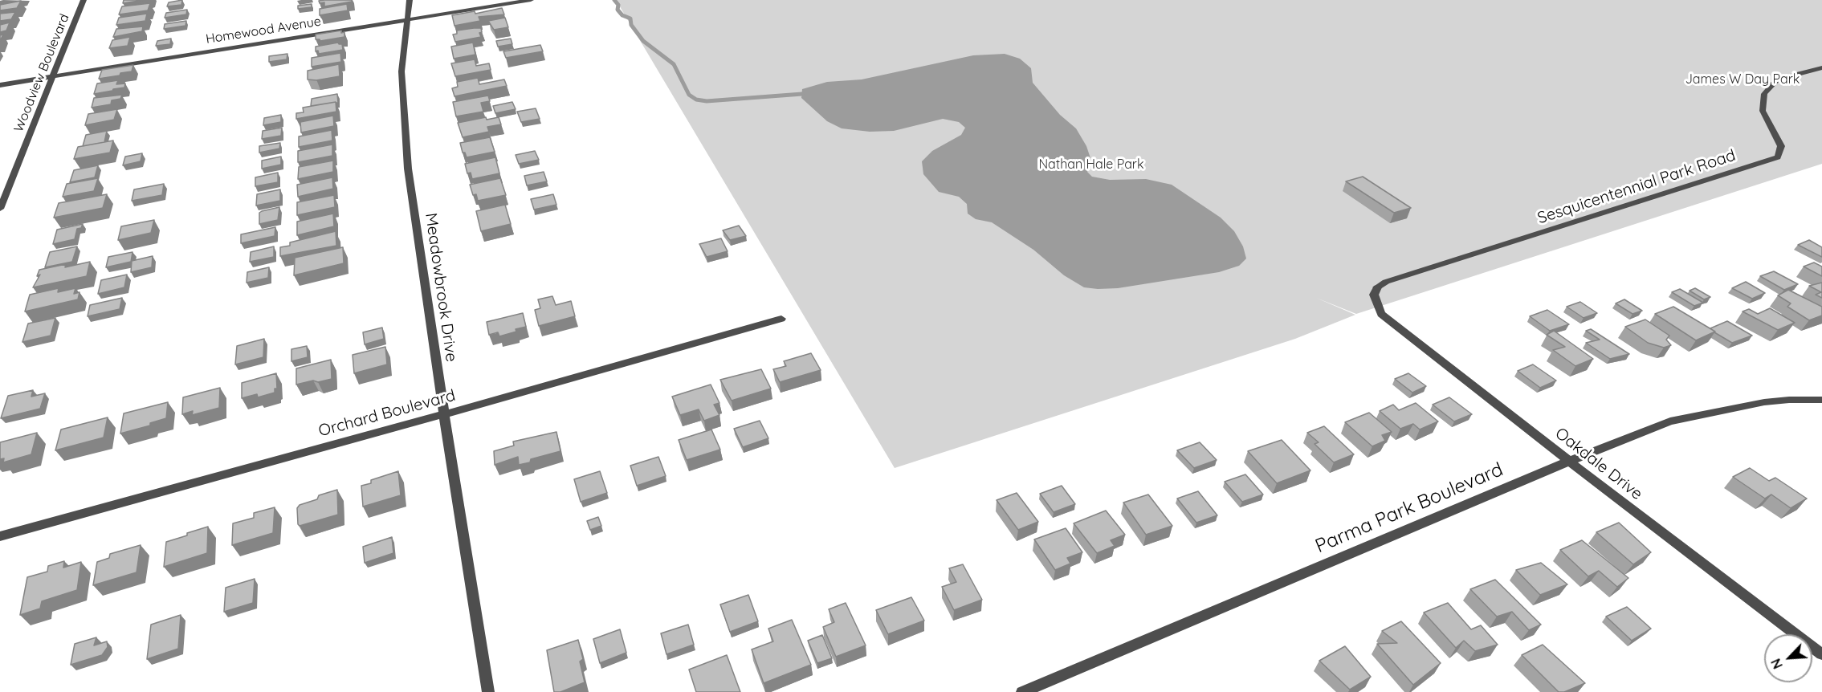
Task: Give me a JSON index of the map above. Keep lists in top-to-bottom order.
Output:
{
  "streets": {
    "street": [
      "Homewood Avenue",
      "Woodview Boulevard",
      "Sesquicentennial Park Road",
      "Meadowbrook Drive",
      "Orchard Boulevard",
      "Oakdale Drive",
      "Parma Park Boulevard"
    ]
  },
  "crossings": [
    ["Homewood Avenue", "Woodview Boulevard"],
    ["Homewood Avenue", "Meadowbrook Drive"],
    ["Sesquicentennial Park Road", "Oakdale Drive"],
    ["Meadowbrook Drive", "Orchard Boulevard"],
    ["Oakdale Drive", "Parma Park Boulevard"]
  ],
  "parks": ["James W Day Park", "Nathan Hale Park"],
  "north": "bottom left"
}
